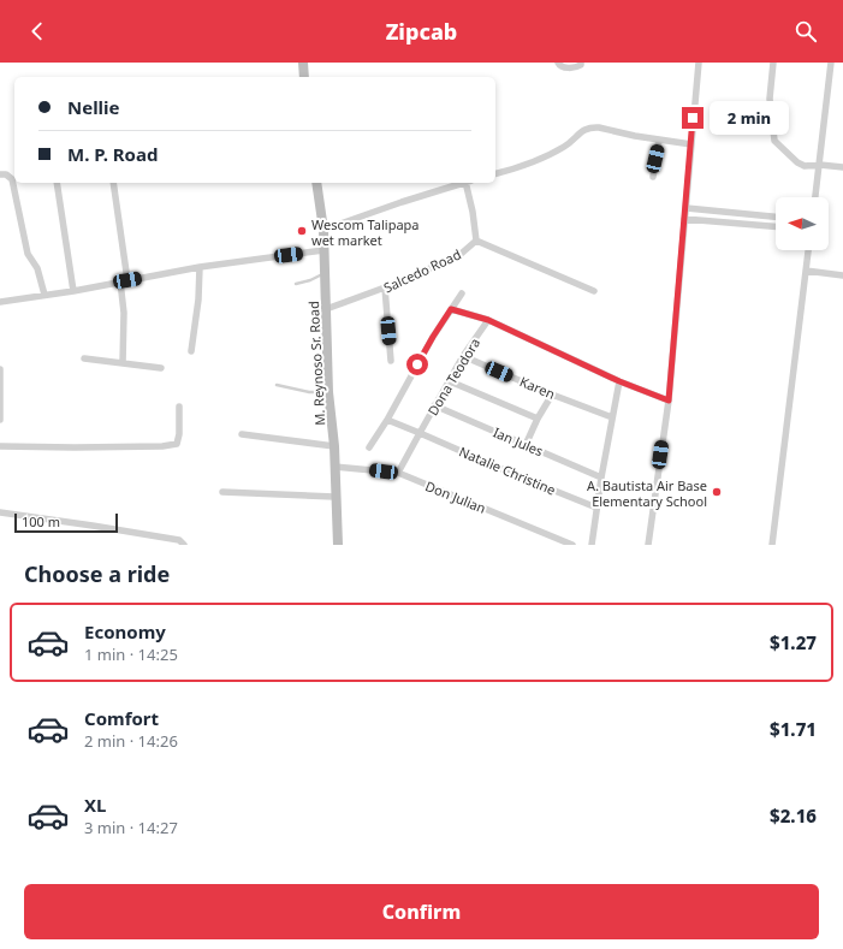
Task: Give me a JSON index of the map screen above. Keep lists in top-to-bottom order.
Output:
{
  "streets": {
    "street": [
      "Salcedo Road",
      "M. Reynoso Sr. Road",
      "Dona Teodora",
      "Karen",
      "Ian Jules",
      "Natalie Christine",
      "Don Julian"
    ]
  },
  "crossings": [
    ["Salcedo Road", "M. Reynoso Sr. Road"],
    ["M. Reynoso Sr. Road", "Don Julian"],
    ["Dona Teodora", "Karen"],
    ["Dona Teodora", "Ian Jules"],
    ["Dona Teodora", "Natalie Christine"],
    ["Dona Teodora", "Don Julian"]
  ],
  "places": ["Wescom Talipapa wet market", "A. Bautista Air Base Elementary School"],
  "scale_bar": "100 m",
  "north": "left",
  "page": {
    "header": "Zipcab",
    "banner": ["Nellie", "M. P. Road"],
    "bubble": "2 min",
    "scale": "100 m",
    "heading": "Choose a ride",
    "list": [
      {
        "name": "Economy",
        "note": "1 min · 14:25",
        "value": "$1.27"
      },
      {
        "name": "Comfort",
        "note": "2 min · 14:26",
        "value": "$1.71"
      },
      {
        "name": "XL",
        "note": "3 min · 14:27",
        "value": "$2.16"
      }
    ],
    "buttons": "Confirm"
  }
}
